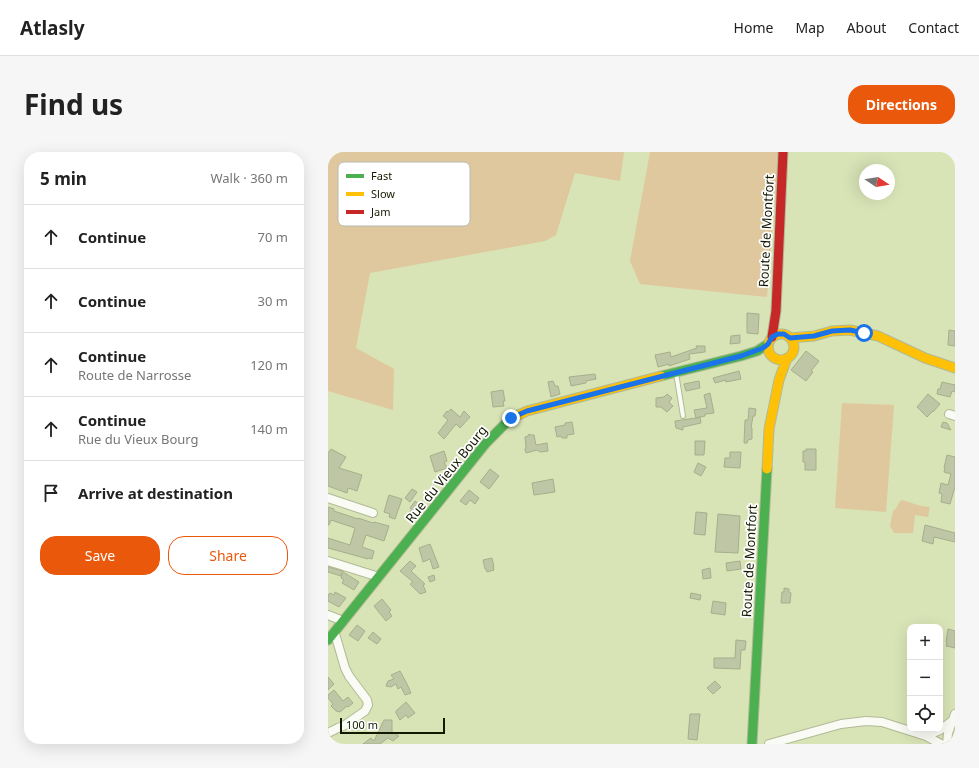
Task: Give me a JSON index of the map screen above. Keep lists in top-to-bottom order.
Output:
{
  "streets": {
    "street": ["Route de Montfort", "Rue du Vieux Bourg"]
  },
  "legend": ["Fast", "Slow", "Jam"],
  "scale_bar": "100 m",
  "north": "right",
  "page": {
    "header": "Atlasly",
    "nav": [
      "Home",
      "Map",
      "About",
      "Contact"
    ],
    "title": "Find us",
    "buttons": [
      "Directions",
      ["Save", "Share"]
    ],
    "heading": ["5 min", "Walk · 360 m"],
    "list": [
      ["Continue", "70 m"],
      ["Continue", "30 m"],
      ["Continue", "Route de Narrosse", "120 m"],
      ["Continue", "Rue du Vieux Bourg", "140 m"],
      "Arrive at destination"
    ],
    "map_buttons": ["+", "−"],
    "scale": "100 m"
  }
}
